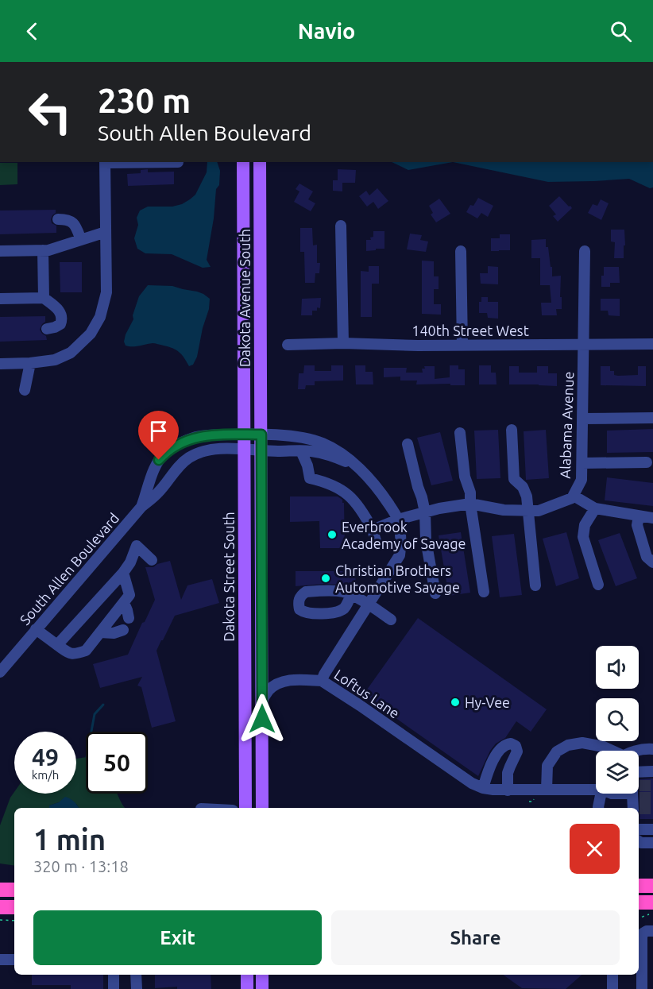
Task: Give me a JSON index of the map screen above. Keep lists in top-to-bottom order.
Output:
{
  "streets": {
    "main road": ["Dakota Avenue South", "Dakota Street South"],
    "street": [
      "140th Street West",
      "Alabama Avenue",
      "South Allen Boulevard",
      "Loftus Lane"
    ]
  },
  "crossings": [
    ["Dakota Avenue South", "South Allen Boulevard"],
    ["Dakota Avenue South", "Dakota Street South"],
    ["Dakota Avenue South", "Loftus Lane"],
    ["140th Street West", "Alabama Avenue"],
    ["Alabama Avenue", "Loftus Lane"],
    ["South Allen Boulevard", "Dakota Street South"],
    ["South Allen Boulevard", "Loftus Lane"]
  ],
  "places": ["Everbrook Academy of Savage", "Christian Brothers Automotive Savage", "Hy-Vee"],
  "page": {
    "header": "Navio",
    "turn": ["230 m", "South Allen Boulevard"],
    "speed": "49 km/h",
    "limit": "50",
    "heading": ["1 min", "320 m · 13:18"],
    "buttons": ["Exit", "Share"]
  }
}
